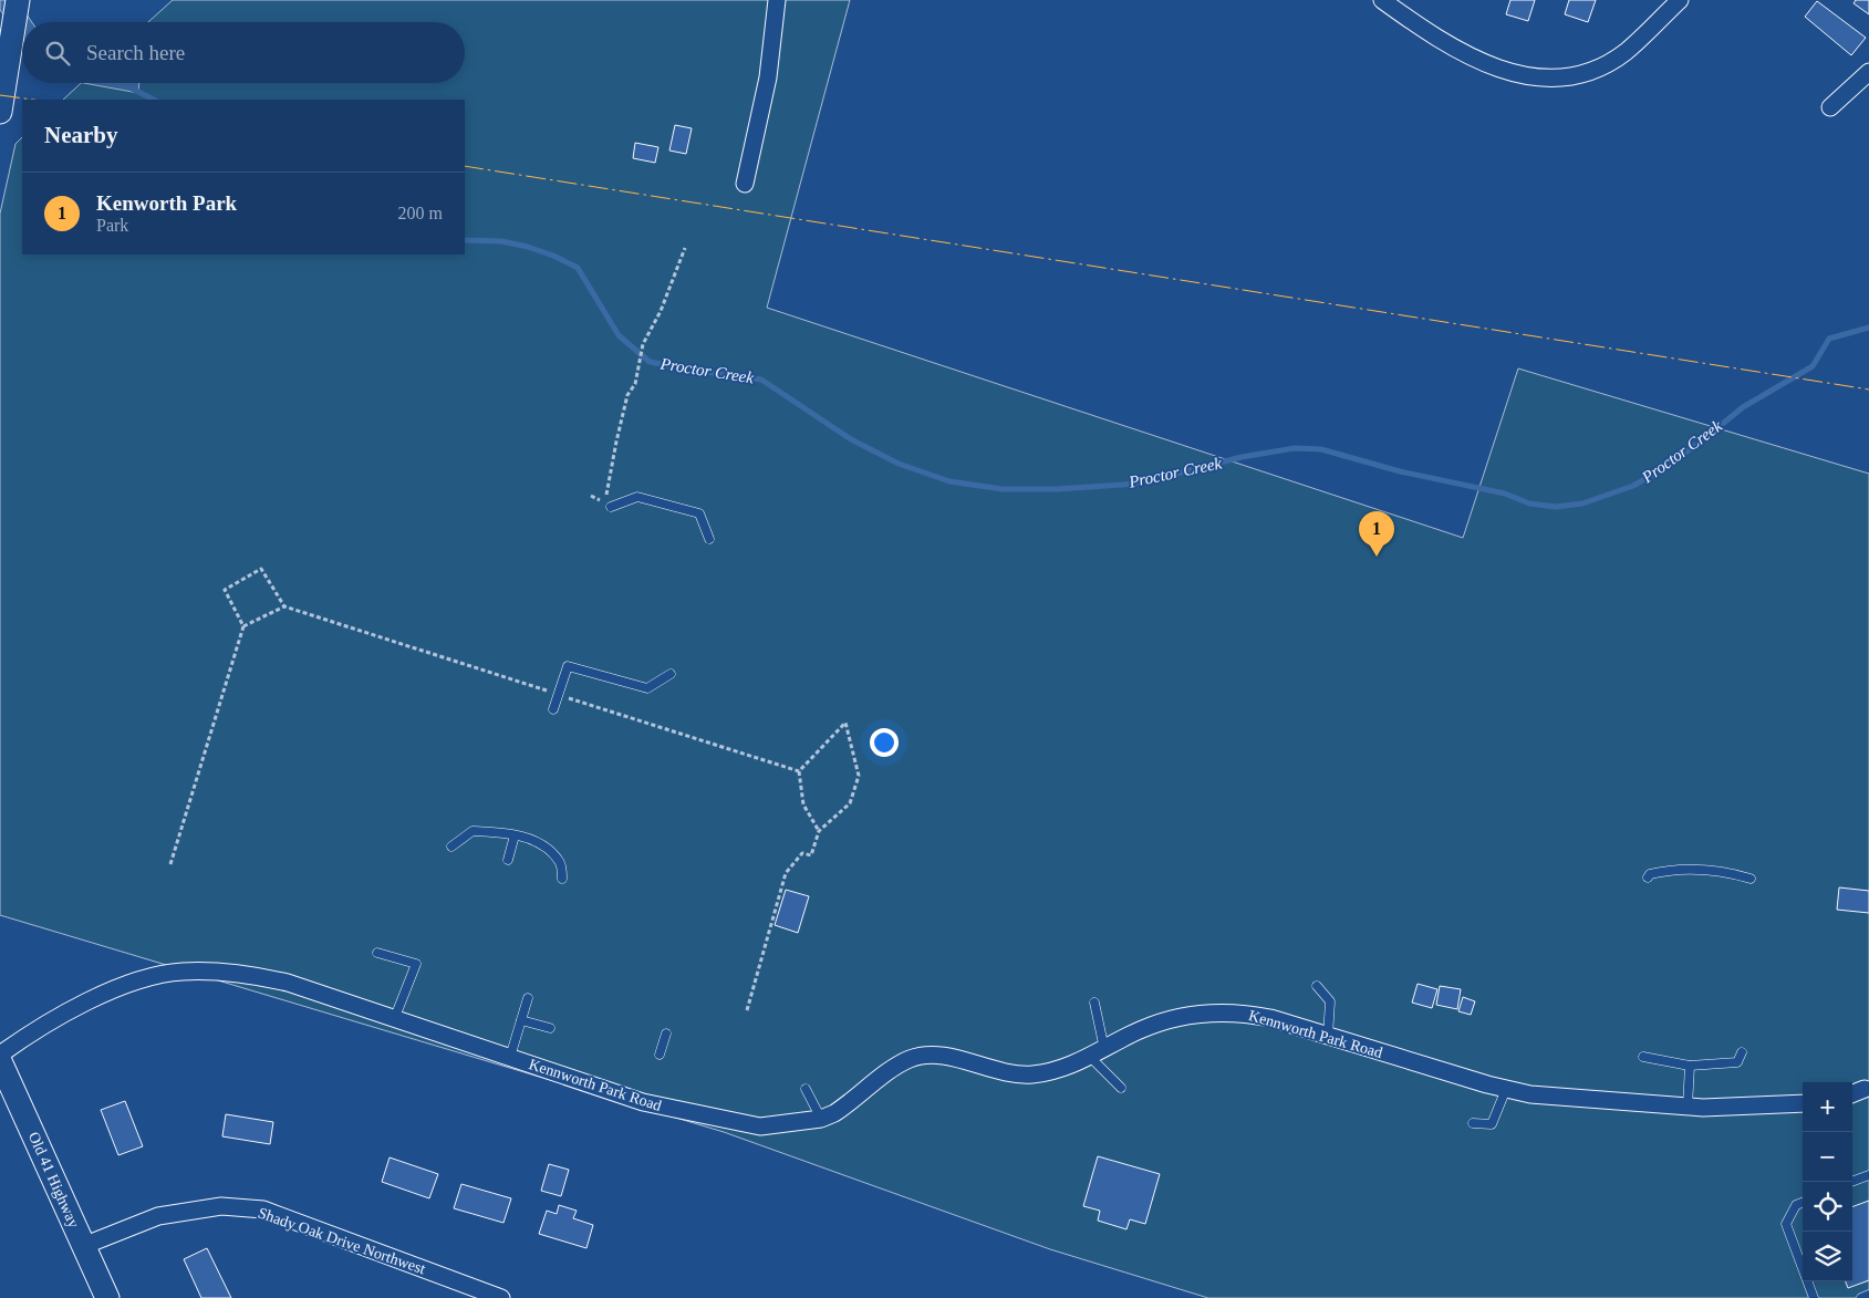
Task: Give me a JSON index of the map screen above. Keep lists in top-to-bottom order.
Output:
{
  "streets": {
    "main road": ["Old 41 Highway"],
    "street": ["Kennworth Park Road", "Shady Oak Drive Northwest"]
  },
  "crossings": [
    ["Old 41 Highway", "Shady Oak Drive Northwest"]
  ],
  "water": ["Proctor Creek"],
  "page": {
    "search": "Search here",
    "heading": "Nearby",
    "list": [
      {
        "mark": "1",
        "name": "Kenworth Park",
        "note": "Park",
        "value": "200 m"
      }
    ],
    "pins": "1",
    "map_buttons": ["+", "−"]
  }
}
